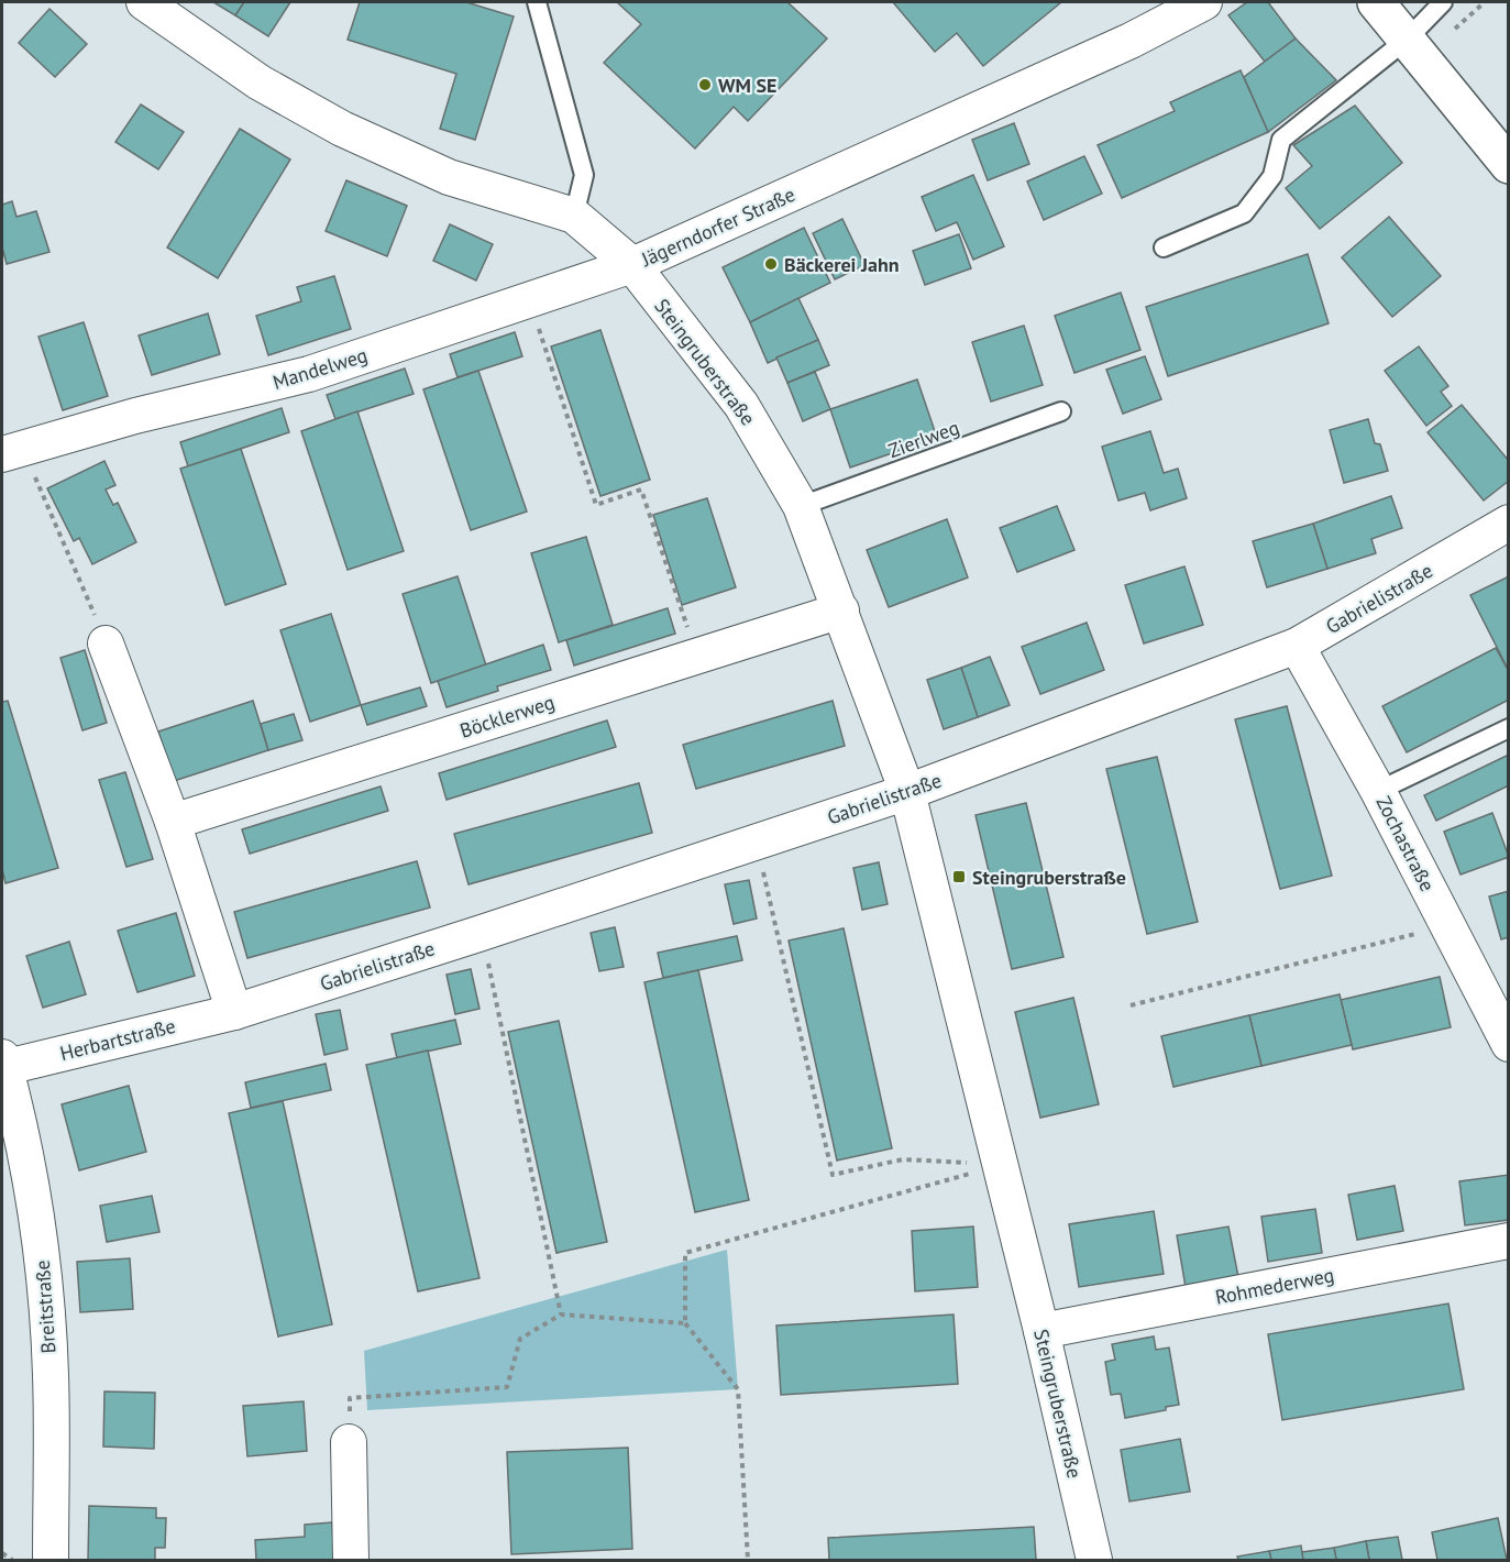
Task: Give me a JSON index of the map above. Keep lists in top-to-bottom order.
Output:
{
  "streets": {
    "street": [
      "Jägerndorfer Straße",
      "Steingruberstraße",
      "Mandelweg",
      "Gabrielistraße",
      "Böcklerweg",
      "Zochastraße",
      "Herbartstraße",
      "Rohmederweg",
      "Breitstraße"
    ],
    "lane": ["Zierlweg"]
  },
  "crossings": [
    ["Jägerndorfer Straße", "Steingruberstraße"],
    ["Jägerndorfer Straße", "Mandelweg"],
    ["Steingruberstraße", "Mandelweg"],
    ["Steingruberstraße", "Zierlweg"],
    ["Steingruberstraße", "Gabrielistraße"],
    ["Steingruberstraße", "Böcklerweg"],
    ["Steingruberstraße", "Rohmederweg"],
    ["Gabrielistraße", "Zochastraße"],
    ["Gabrielistraße", "Herbartstraße"],
    ["Herbartstraße", "Breitstraße"]
  ],
  "places": {
    "other": ["WM SE", "Bäckerei Jahn"],
    "transit": ["Steingruberstraße"]
  }
}
